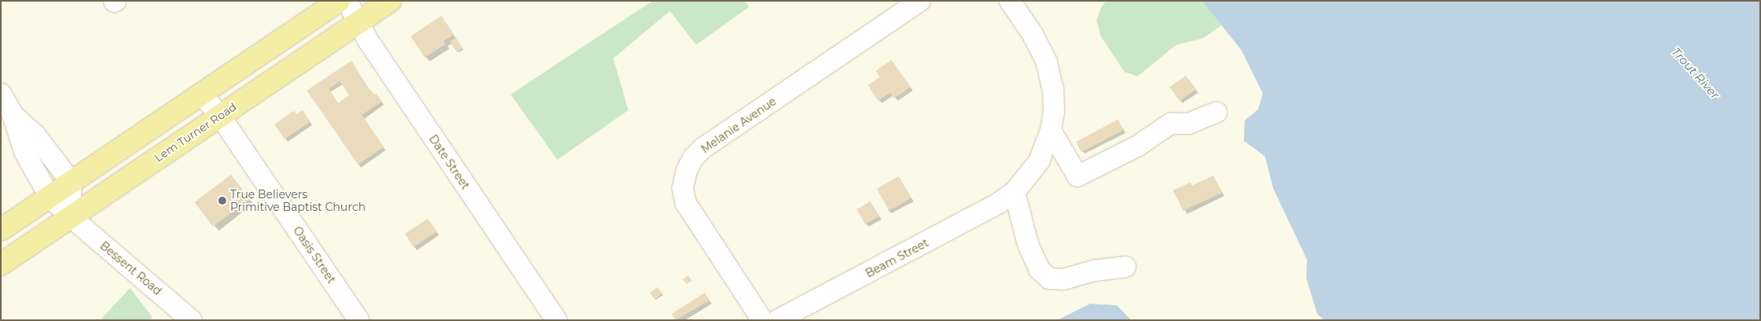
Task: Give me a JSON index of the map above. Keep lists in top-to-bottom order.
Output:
{
  "streets": {
    "main road": ["Lem Turner Road"],
    "street": [
      "Melanie Avenue",
      "Date Street",
      "Oasis Street",
      "Beam Street",
      "Bessent Road"
    ]
  },
  "crossings": [
    ["Lem Turner Road", "Date Street"],
    ["Lem Turner Road", "Oasis Street"],
    ["Lem Turner Road", "Bessent Road"]
  ],
  "water": ["Trout River"],
  "places": ["True Believers Primitive Baptist Church"]
}
